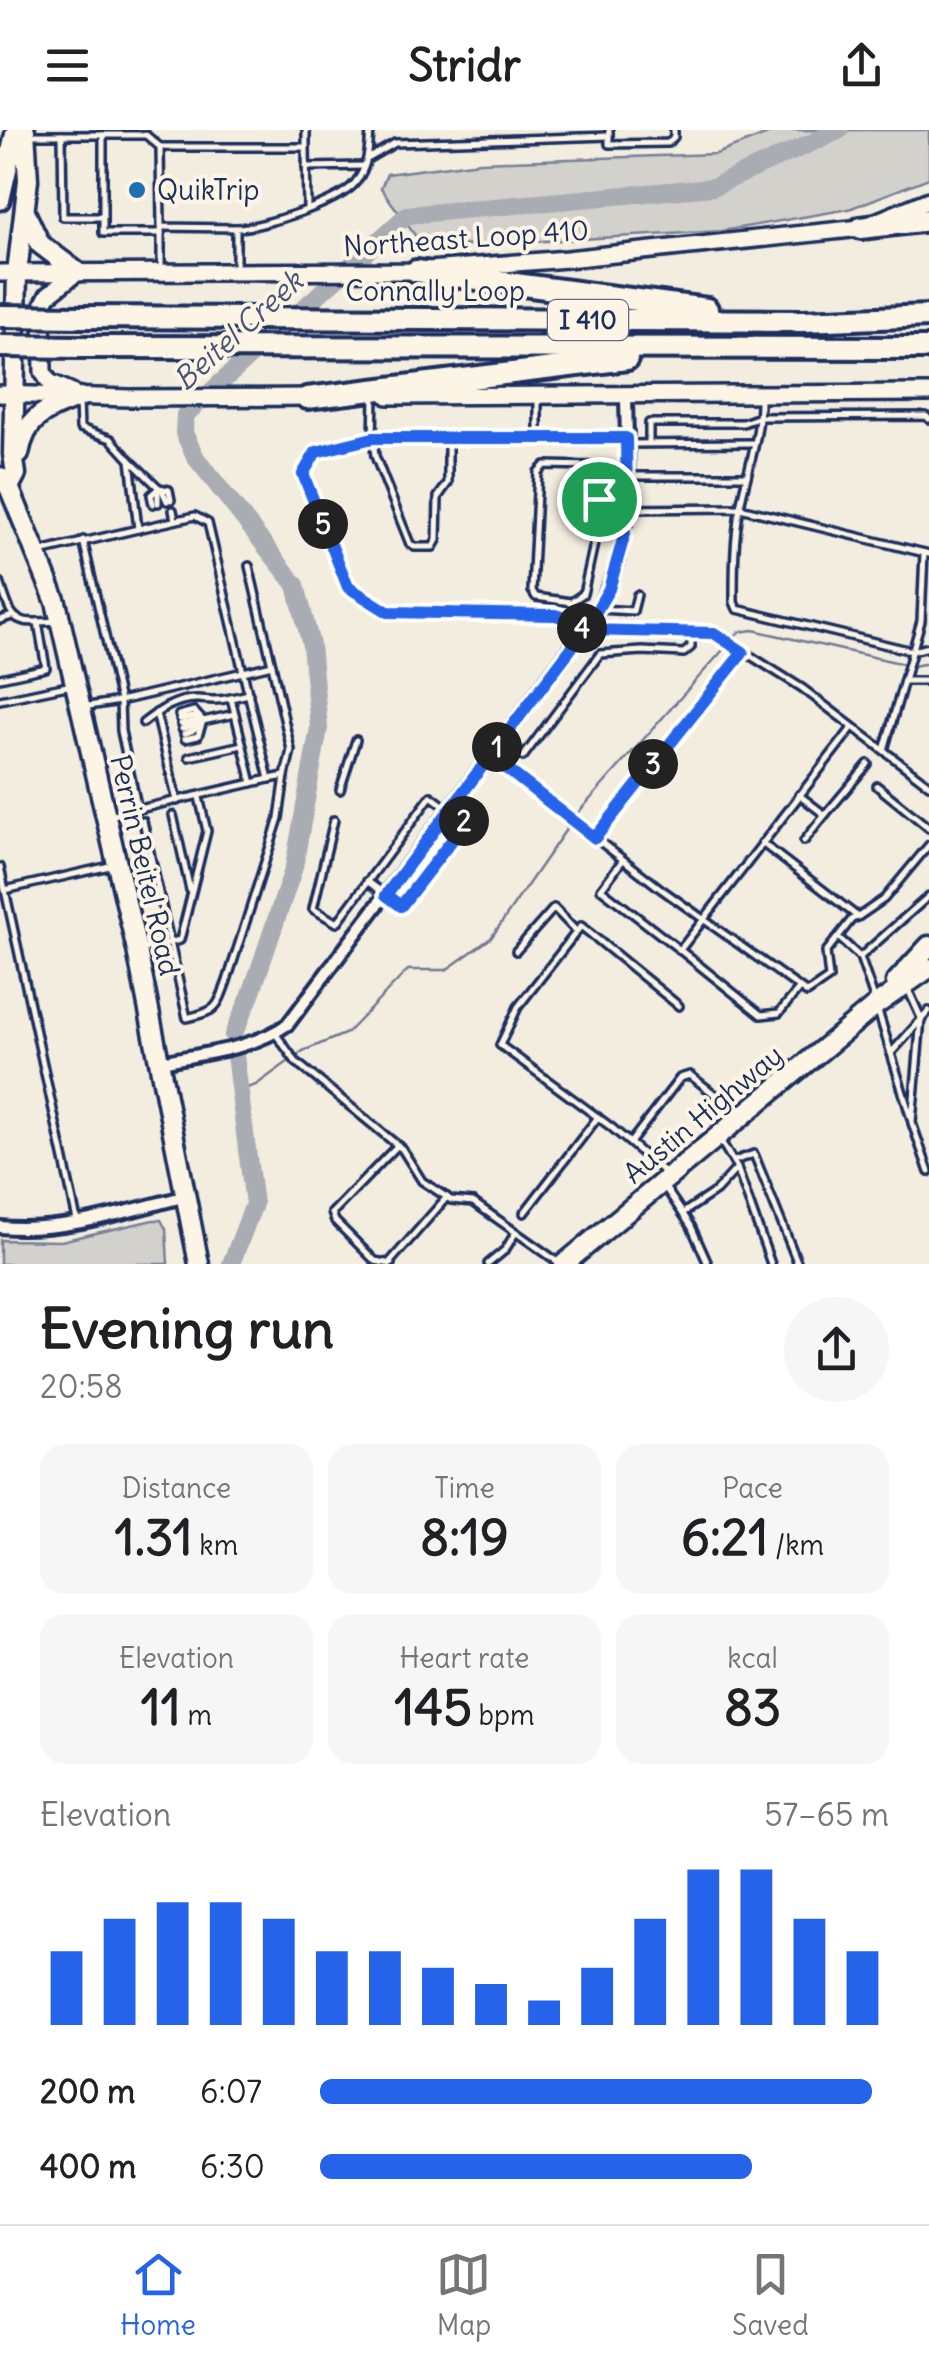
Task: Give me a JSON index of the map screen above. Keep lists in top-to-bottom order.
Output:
{
  "streets": {
    "highway": ["Connally Loop", "I 410"],
    "main road": ["Northeast Loop 410", "Perrin Beitel Road", "Austin Highway"]
  },
  "crossings": [
    ["Northeast Loop 410", "Perrin Beitel Road"]
  ],
  "water": ["Beitel Creek"],
  "places": ["QuikTrip"],
  "page": {
    "header": "Stridr",
    "pins": [
      "5",
      "4",
      "1",
      "3",
      "2"
    ],
    "heading": ["Evening run", "20:58"],
    "stats": [
      ["Distance", "1.31 km"],
      ["Time", "8:19"],
      ["Pace", "6:21 /km"],
      ["Elevation", "11 m"],
      ["Heart rate", "145 bpm"],
      ["kcal", "83"]
    ],
    "chart": ["Elevation", "57–65 m"],
    "list": [
      {
        "name": "200 m",
        "note": "6:07"
      },
      {
        "name": "400 m",
        "note": "6:30"
      }
    ],
    "tabs": ["Home", "Map", "Saved"]
  }
}
